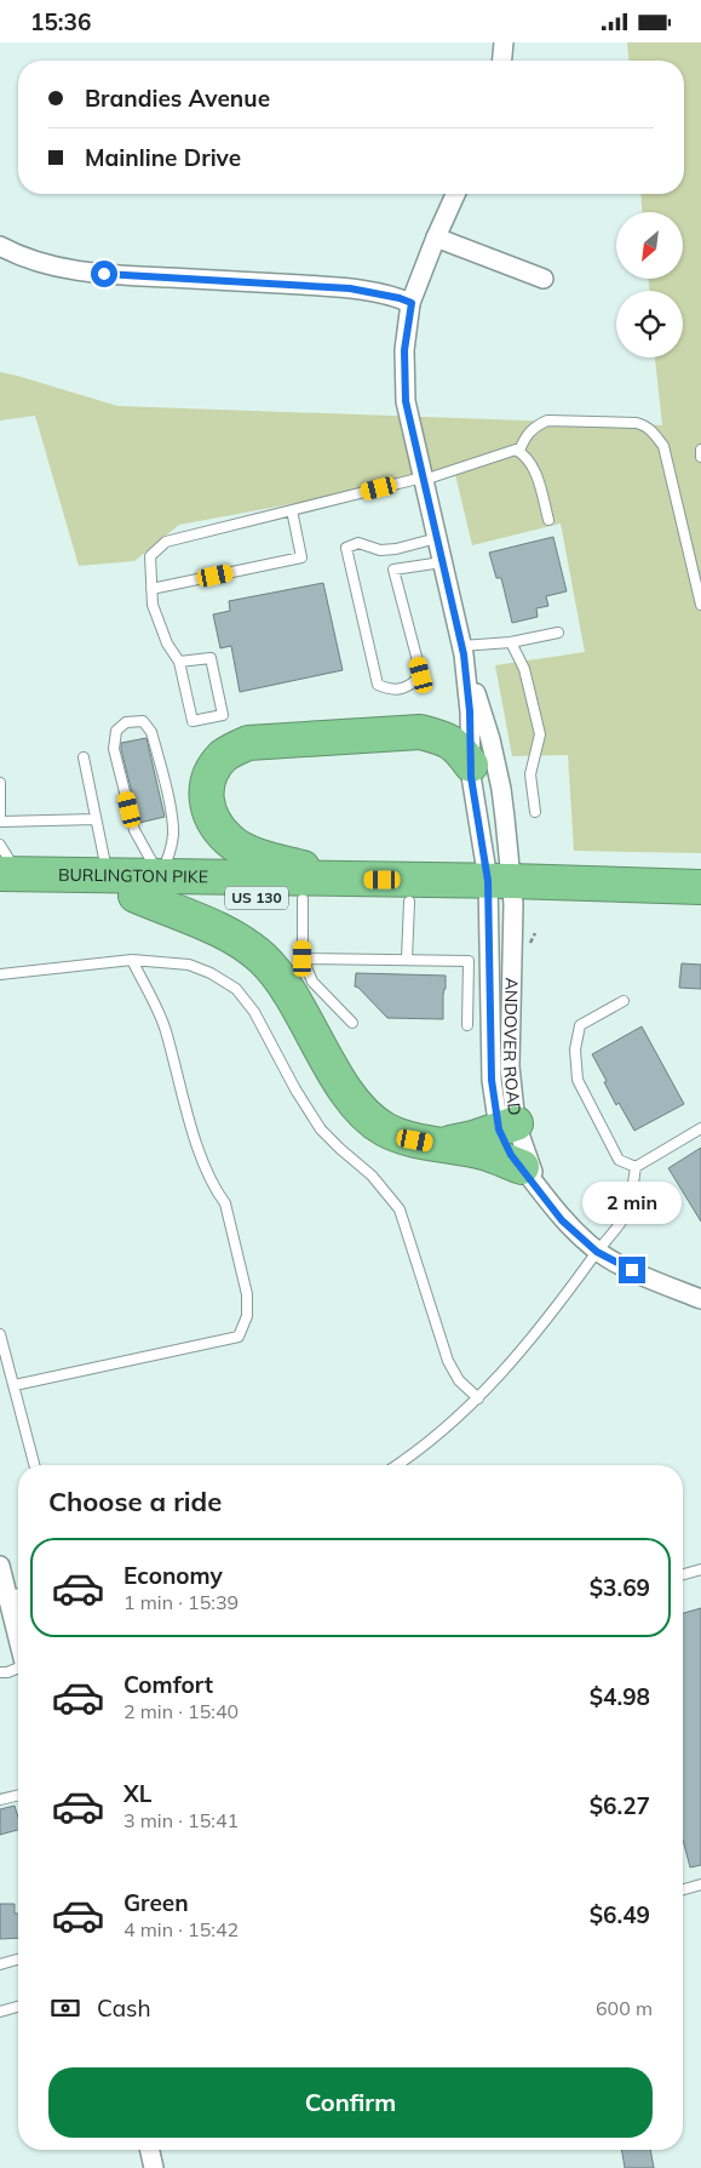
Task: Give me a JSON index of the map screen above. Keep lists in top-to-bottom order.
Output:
{
  "streets": {
    "highway": ["BURLINGTON PIKE", "US 130"],
    "street": ["ANDOVER ROAD"]
  },
  "crossings": [
    ["BURLINGTON PIKE", "ANDOVER ROAD"]
  ],
  "north": "bottom left",
  "page": {
    "status": "15:36",
    "banner": ["Brandies Avenue", "Mainline Drive"],
    "bubble": "2 min",
    "heading": "Choose a ride",
    "list": [
      {
        "name": "Economy",
        "note": "1 min · 15:39",
        "value": "$3.69"
      },
      {
        "name": "Comfort",
        "note": "2 min · 15:40",
        "value": "$4.98"
      },
      {
        "name": "XL",
        "note": "3 min · 15:41",
        "value": "$6.27"
      },
      {
        "name": "Green",
        "note": "4 min · 15:42",
        "value": "$6.49"
      }
    ],
    "pay": ["Cash", "600 m"],
    "buttons": "Confirm"
  }
}
